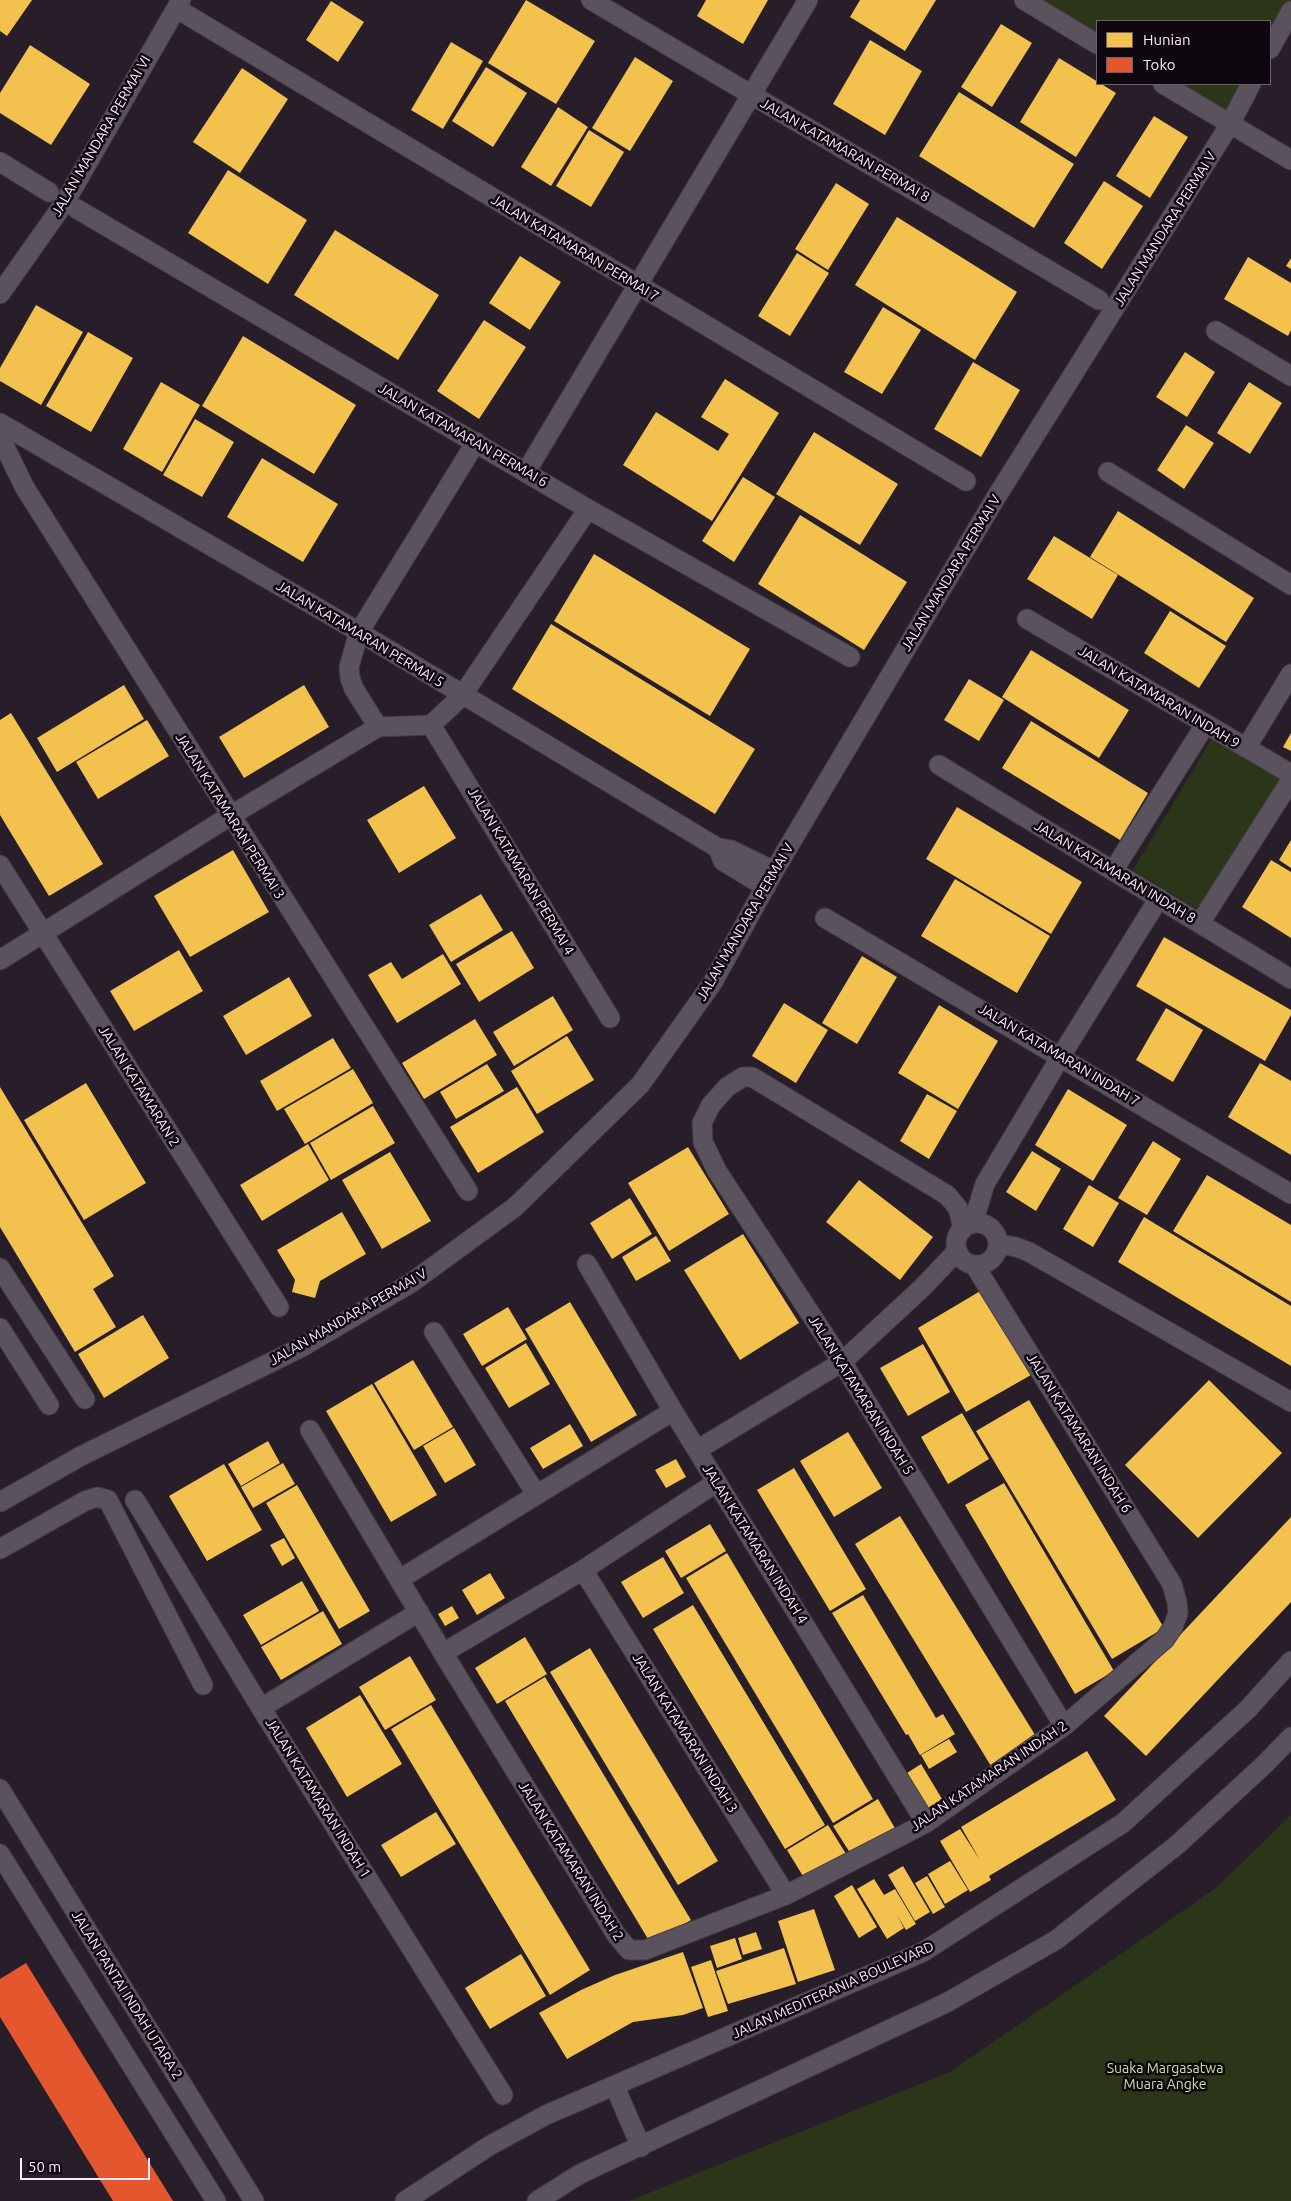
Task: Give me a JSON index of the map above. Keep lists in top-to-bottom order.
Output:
{
  "streets": {
    "street": [
      "JALAN MANDARA PERMAI VI",
      "JALAN KATAMARAN PERMAI 8",
      "JALAN MANDARA PERMAI V",
      "JALAN KATAMARAN PERMAI 7",
      "JALAN KATAMARAN PERMAI 6",
      "JALAN KATAMARAN PERMAI 5",
      "JALAN KATAMARAN INDAH 9",
      "JALAN KATAMARAN PERMAI 3",
      "JALAN KATAMARAN PERMAI 4",
      "JALAN KATAMARAN INDAH 8",
      "JALAN KATAMARAN INDAH 7",
      "JALAN KATAMARAN 2",
      "JALAN KATAMARAN INDAH 5",
      "JALAN KATAMARAN INDAH 6",
      "JALAN KATAMARAN INDAH 4",
      "JALAN KATAMARAN INDAH 3",
      "JALAN KATAMARAN INDAH 2",
      "JALAN KATAMARAN INDAH 1",
      "JALAN MEDITERANIA BOULEVARD",
      "JALAN PANTAI INDAH UTARA 2"
    ]
  },
  "crossings": [
    ["JALAN MANDARA PERMAI VI", "JALAN KATAMARAN PERMAI 7"],
    ["JALAN MANDARA PERMAI V", "JALAN KATAMARAN PERMAI 5"],
    ["JALAN KATAMARAN INDAH 5", "JALAN KATAMARAN INDAH 6"],
    ["JALAN KATAMARAN INDAH 5", "JALAN KATAMARAN INDAH 2"],
    ["JALAN KATAMARAN INDAH 6", "JALAN KATAMARAN INDAH 2"],
    ["JALAN KATAMARAN INDAH 4", "JALAN KATAMARAN INDAH 2"],
    ["JALAN KATAMARAN INDAH 3", "JALAN KATAMARAN INDAH 2"]
  ],
  "parks": ["Suaka Margasatwa Muara Angke"],
  "legend": ["Hunian", "Toko"],
  "scale_bar": "50 m"
}
